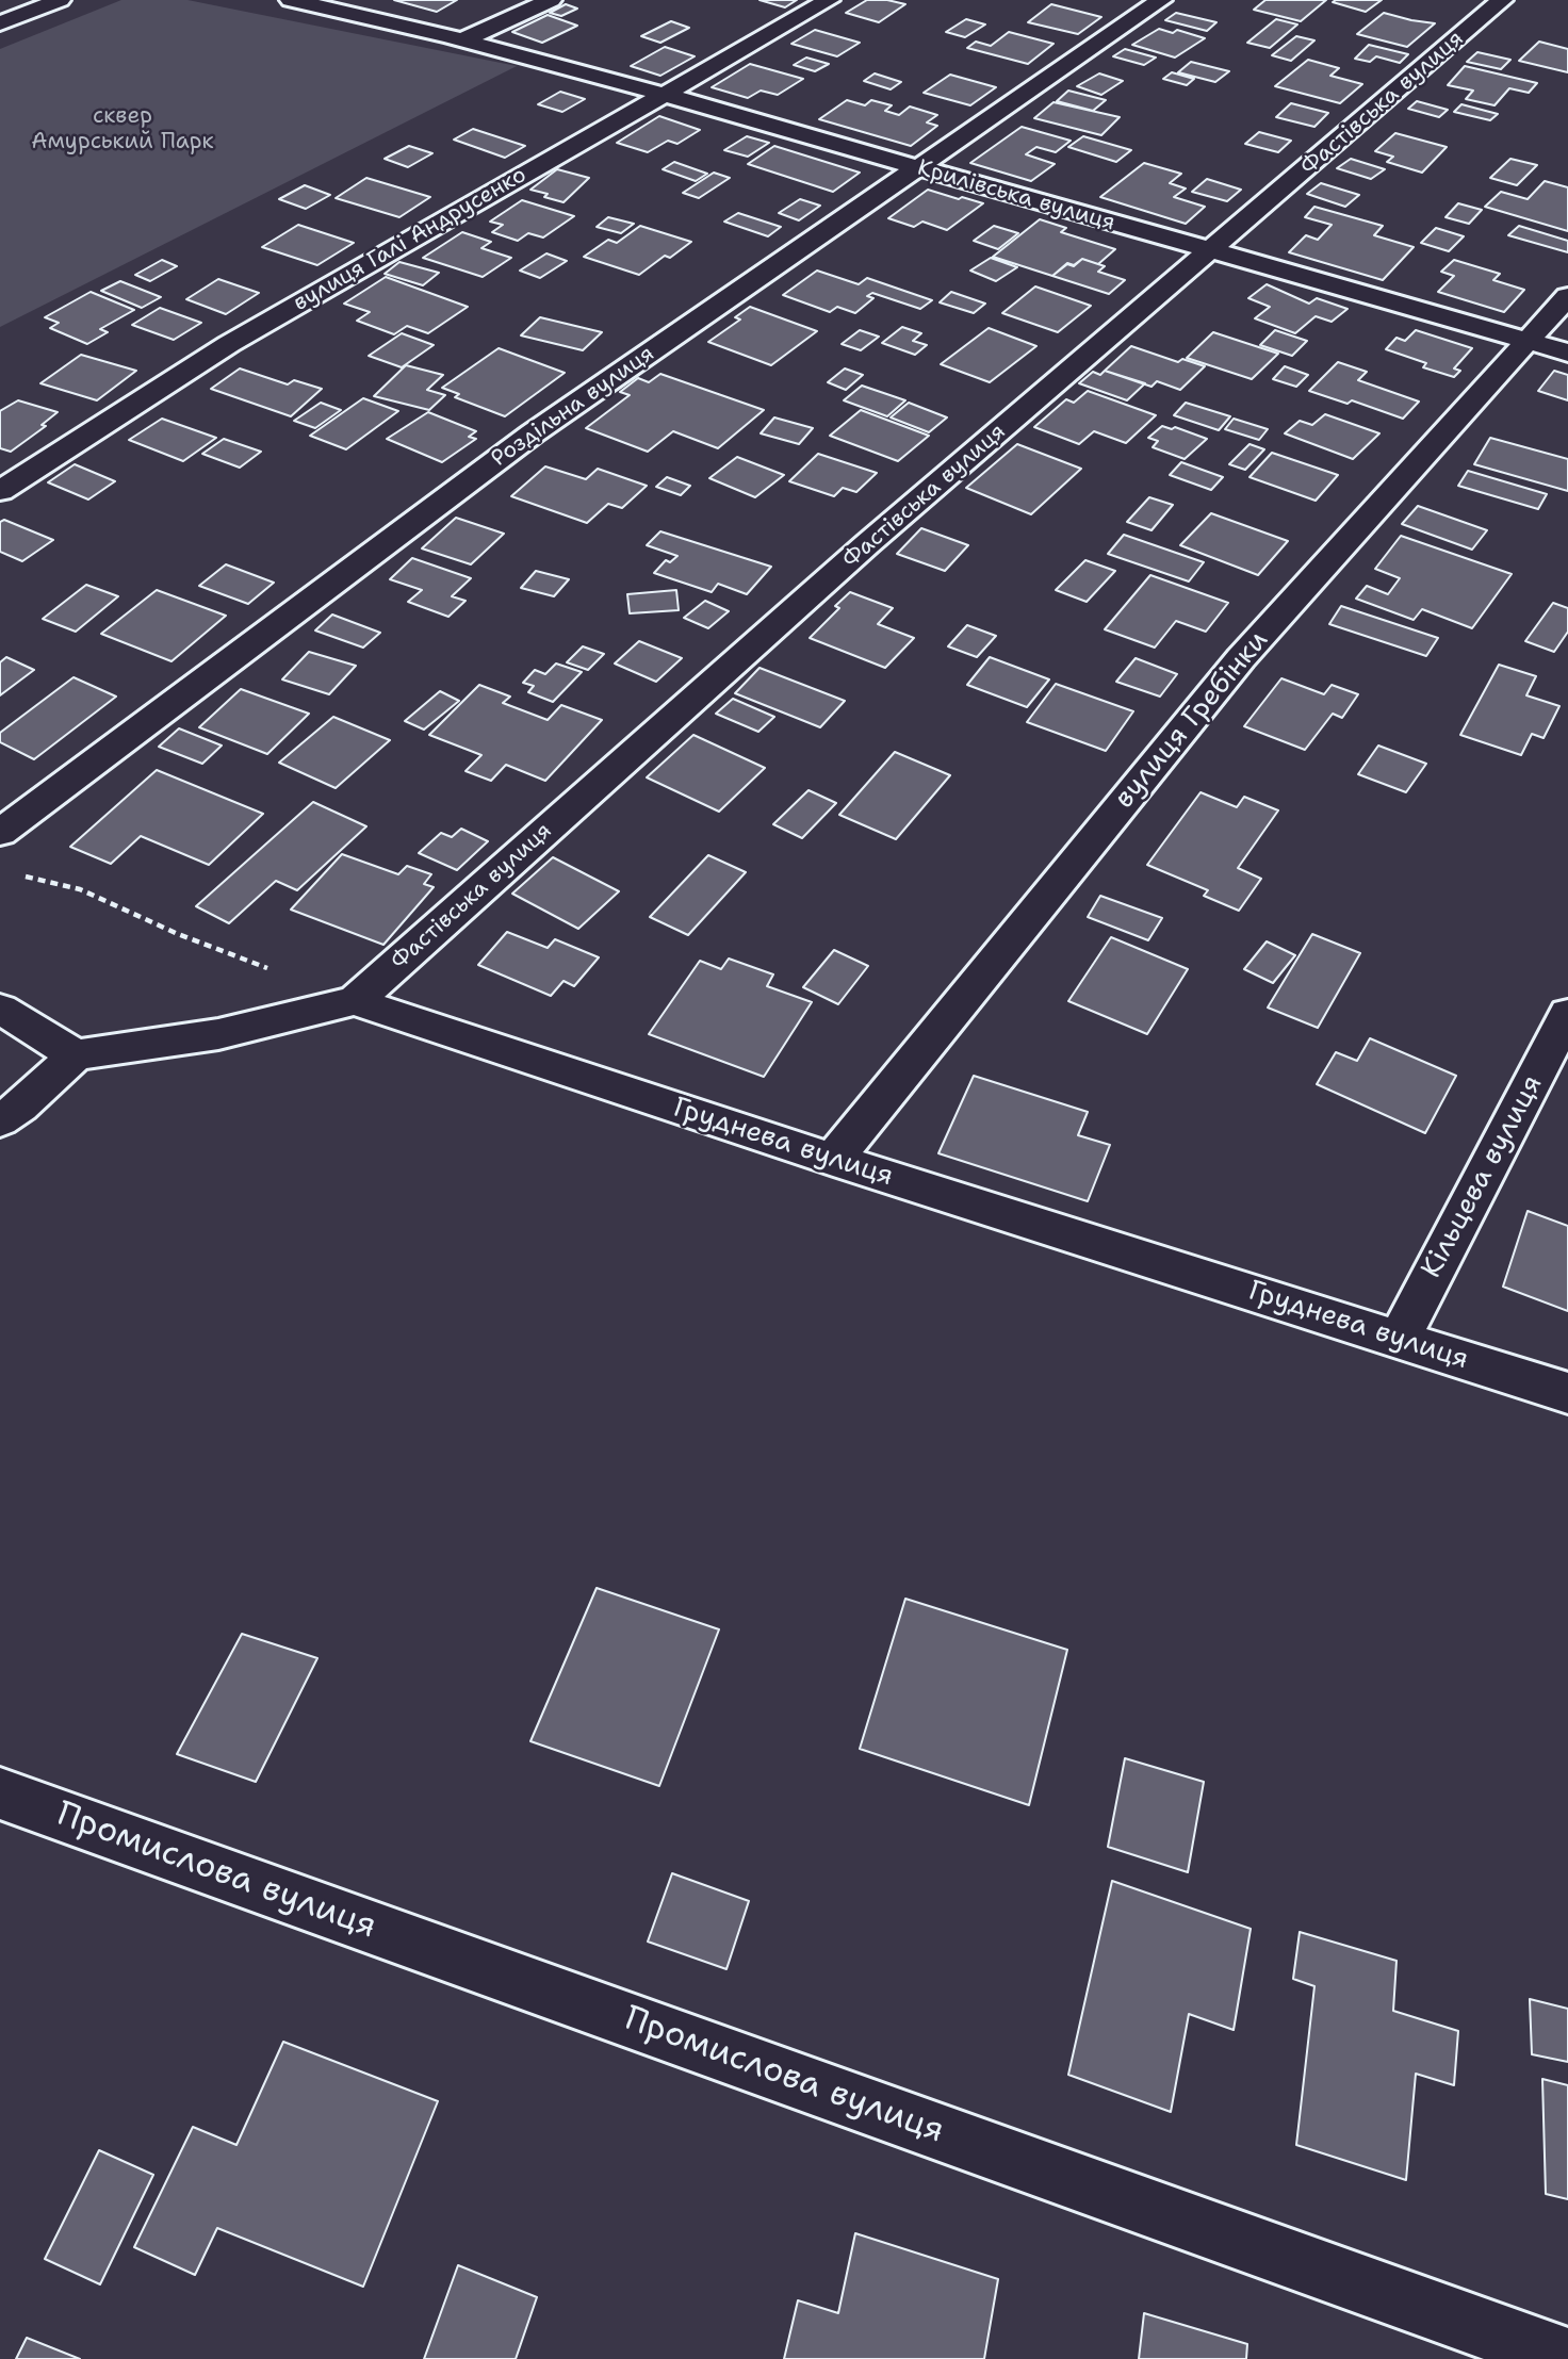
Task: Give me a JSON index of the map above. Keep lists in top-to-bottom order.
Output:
{
  "streets": {
    "street": [
      "Фастівська вулиця",
      "Крилівська вулиця",
      "вулиця Галі Андрусенко",
      "Роздільна вулиця",
      "вулиця Гребінки",
      "Груднева вулиця",
      "Кільцева вулиця",
      "Промислова вулиця"
    ]
  },
  "crossings": [
    ["Фастівська вулиця", "Крилівська вулиця"],
    ["Фастівська вулиця", "Груднева вулиця"],
    ["Крилівська вулиця", "вулиця Галі Андрусенко"],
    ["Крилівська вулиця", "Роздільна вулиця"],
    ["Крилівська вулиця", "вулиця Гребінки"],
    ["вулиця Гребінки", "Груднева вулиця"],
    ["Груднева вулиця", "Кільцева вулиця"]
  ],
  "parks": ["сквер Амурський Парк"]
}
